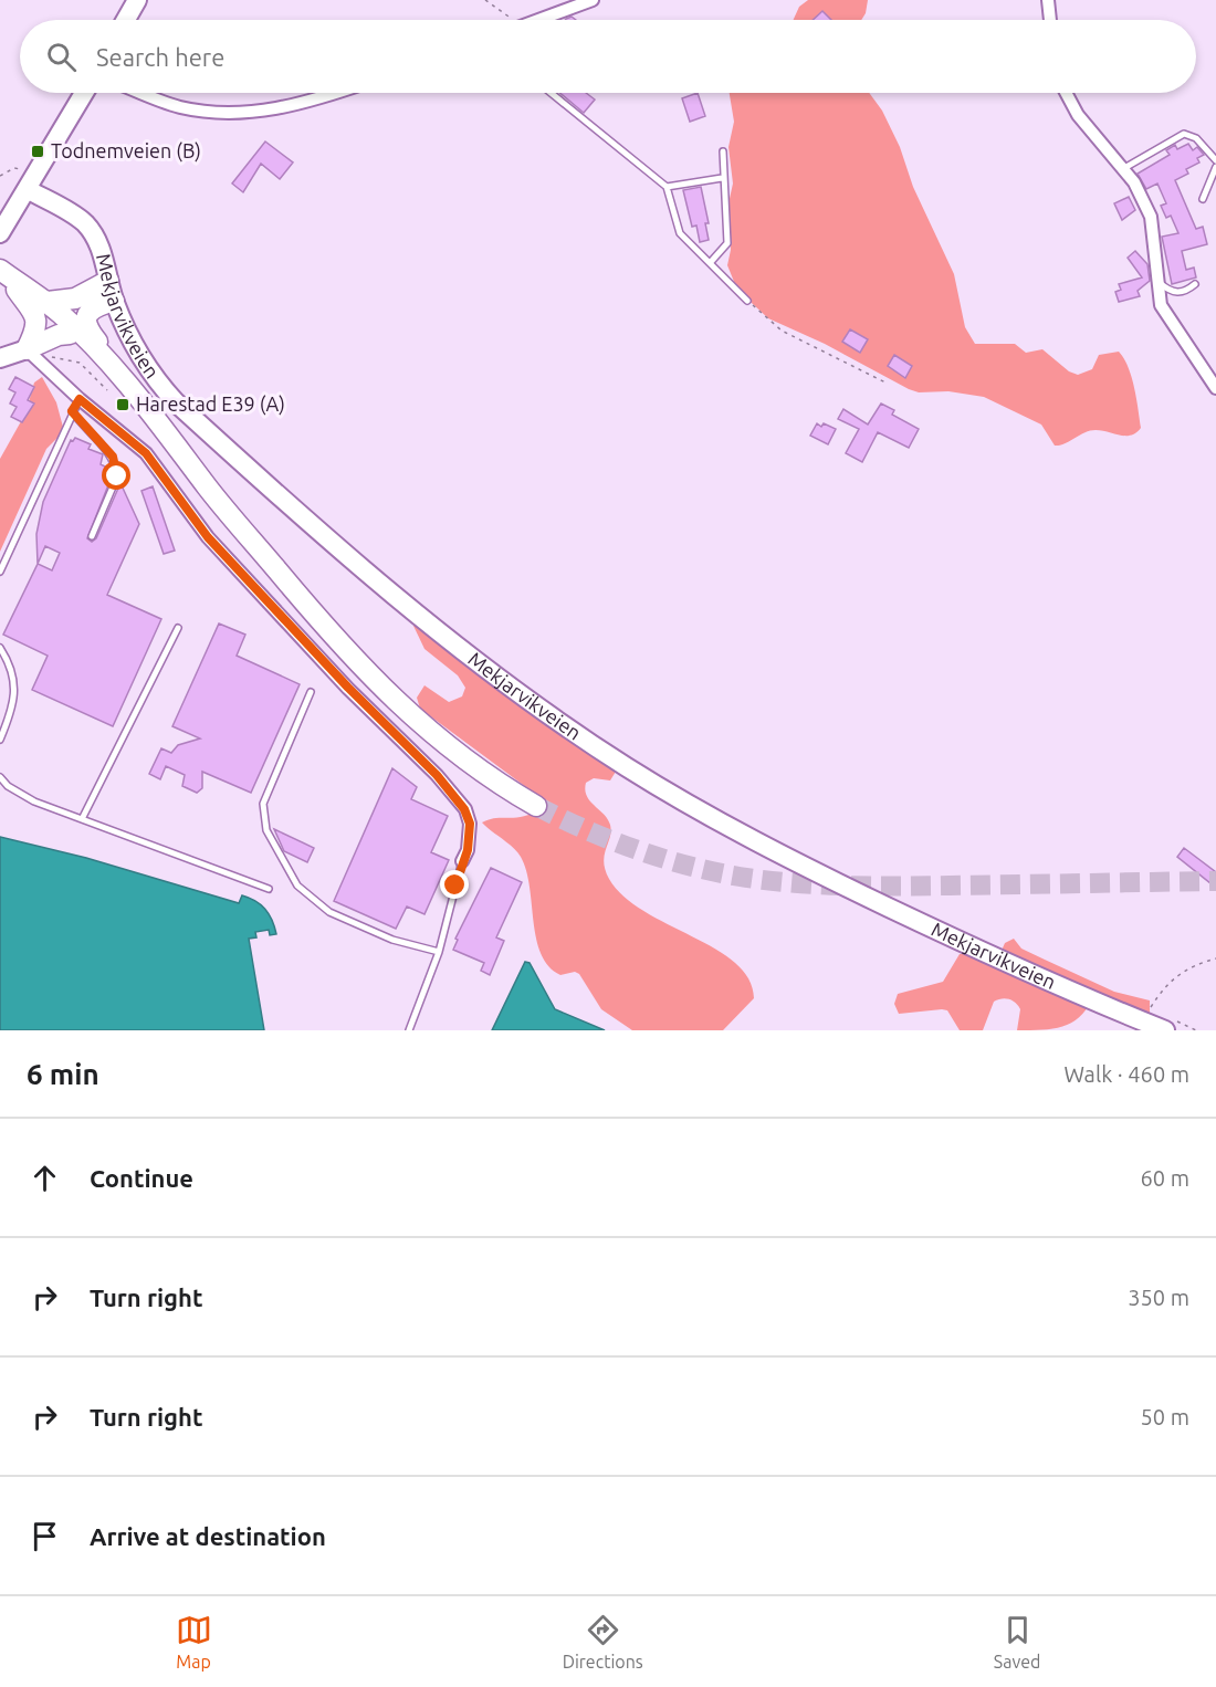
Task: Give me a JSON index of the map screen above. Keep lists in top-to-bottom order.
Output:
{
  "streets": {
    "main road": ["Mekjarvikveien"]
  },
  "places": {
    "transit": ["Todnemveien (B)", "Harestad E39 (A)"]
  },
  "page": {
    "search": "Search here",
    "heading": ["6 min", "Walk · 460 m"],
    "list": [
      ["Continue", "60 m"],
      ["Turn right", "350 m"],
      ["Turn right", "50 m"],
      "Arrive at destination"
    ],
    "nav": ["Map", "Directions", "Saved"]
  }
}
